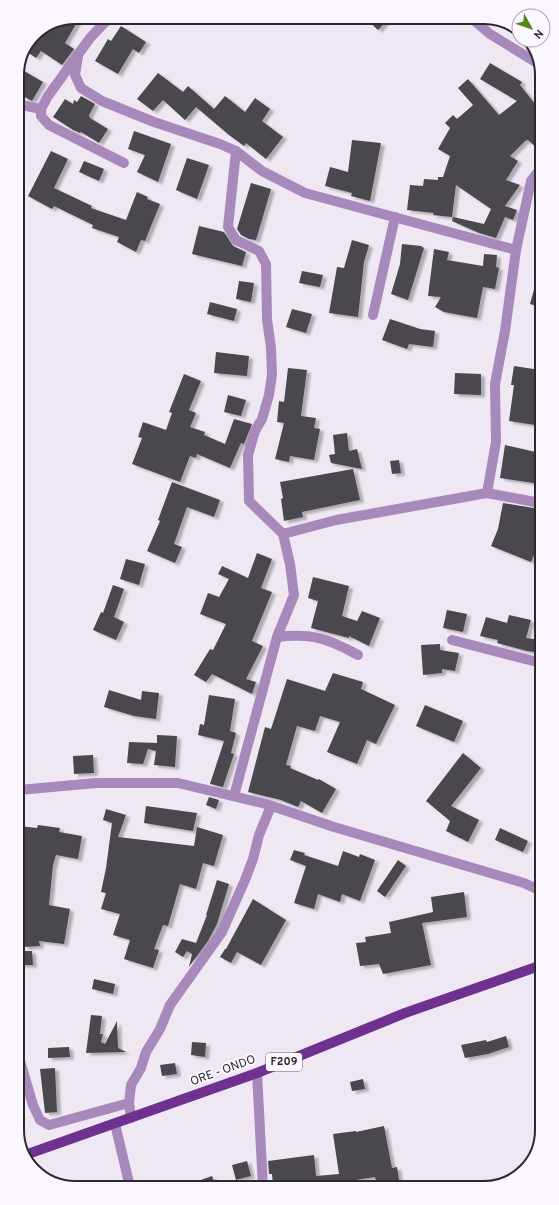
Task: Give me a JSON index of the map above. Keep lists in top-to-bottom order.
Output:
{
  "streets": {
    "main road": ["F209", "ORE - ONDO"]
  },
  "north": "bottom right"
}
